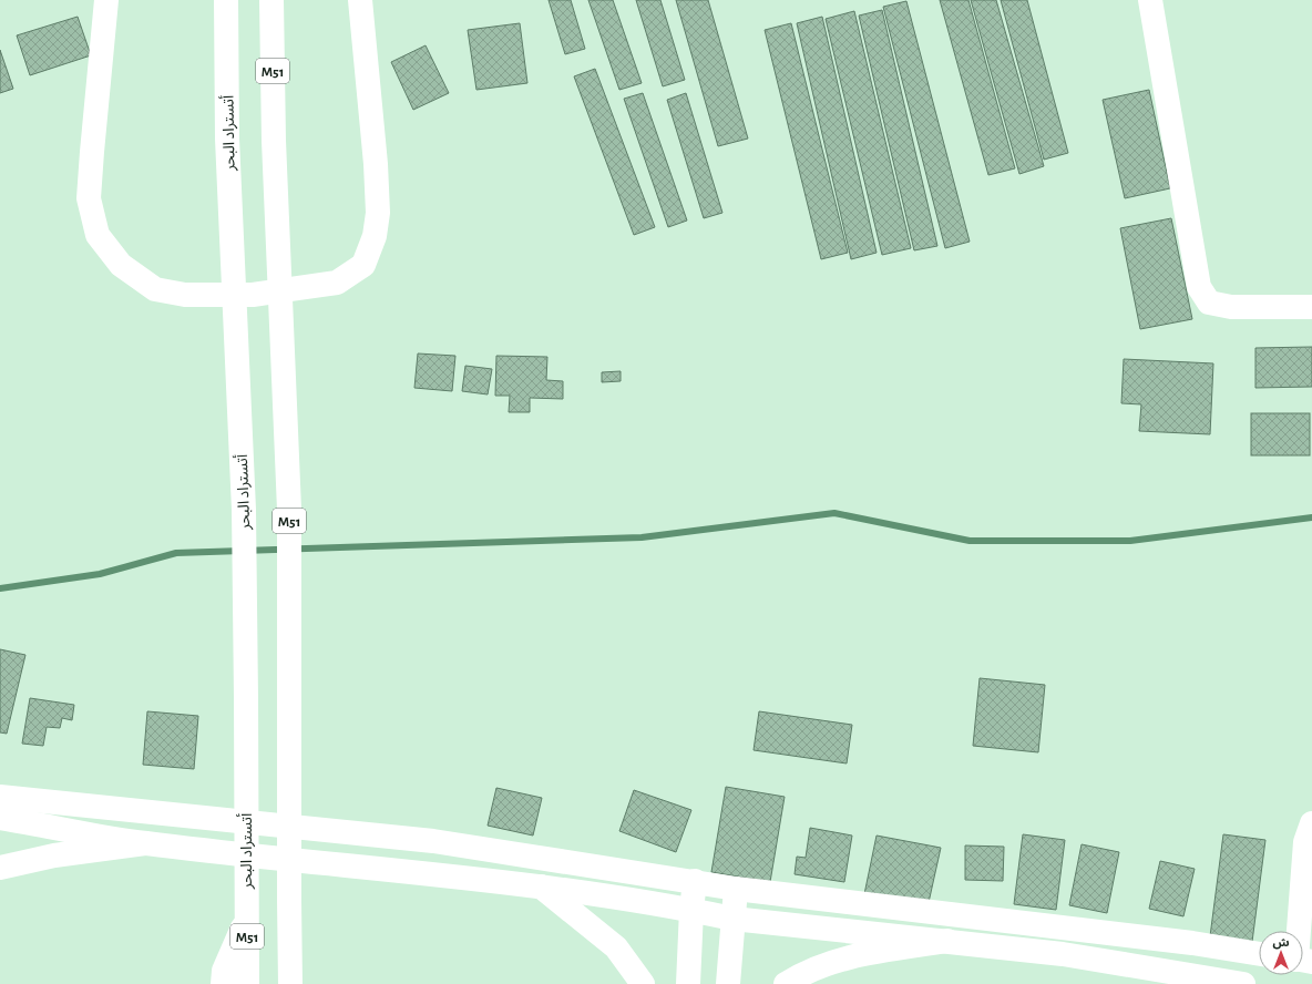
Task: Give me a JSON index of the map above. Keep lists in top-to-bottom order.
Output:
{
  "streets": {
    "main road": ["M51", "أتستراد البحر"]
  },
  "north": "top"
}
